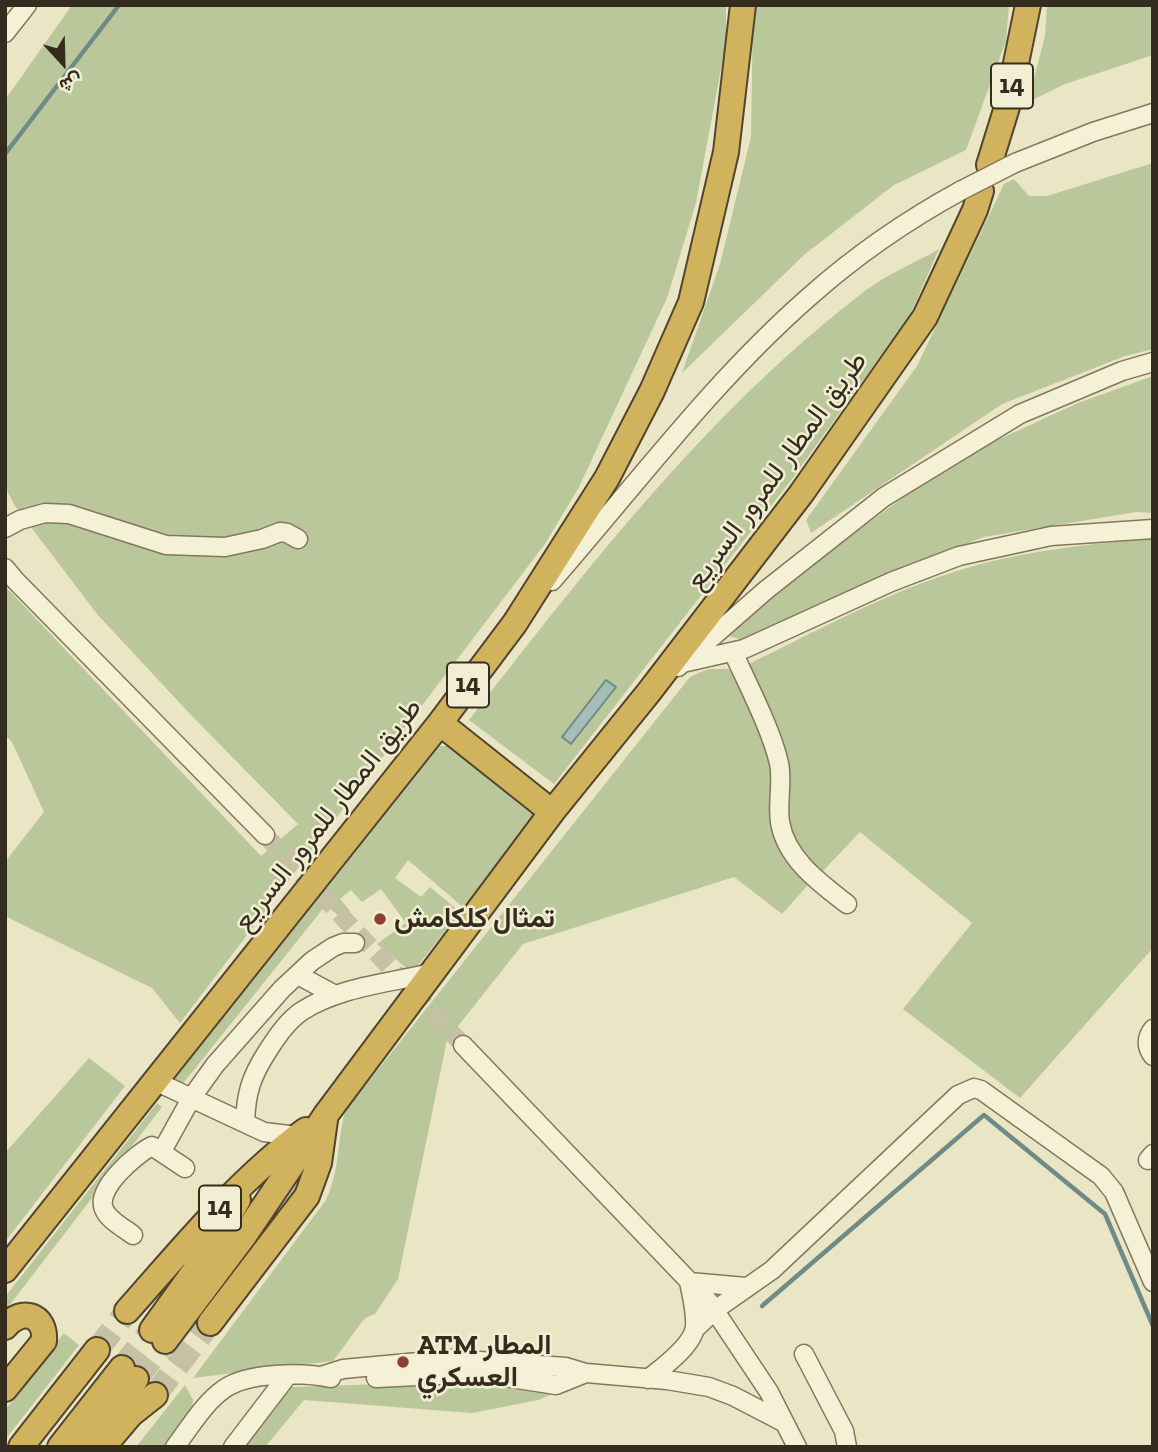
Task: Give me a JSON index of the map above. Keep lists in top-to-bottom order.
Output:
{
  "streets": {
    "highway": ["14", "طريق المطار للمرور السريع"]
  },
  "crossings": [
    ["14", "طريق المطار للمرور السريع"]
  ],
  "places": ["تمثال كلكامش", "ATM المطار العسكري"],
  "north": "bottom"
}
